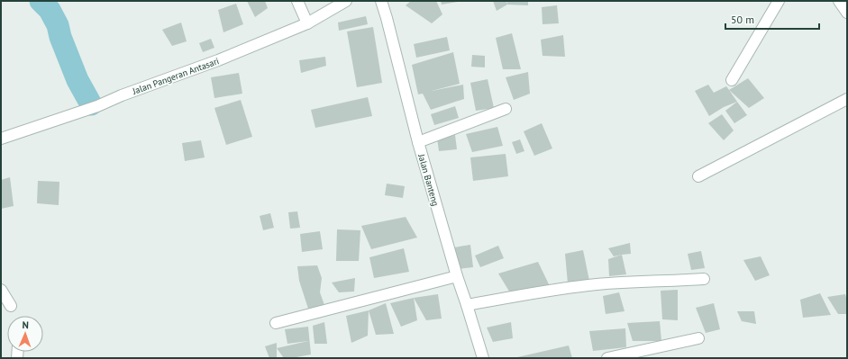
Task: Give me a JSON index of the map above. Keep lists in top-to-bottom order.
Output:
{
  "streets": {
    "street": ["Jalan Pangeran Antasari", "Jalan Banteng"]
  },
  "scale_bar": "50 m",
  "north": "top"
}
